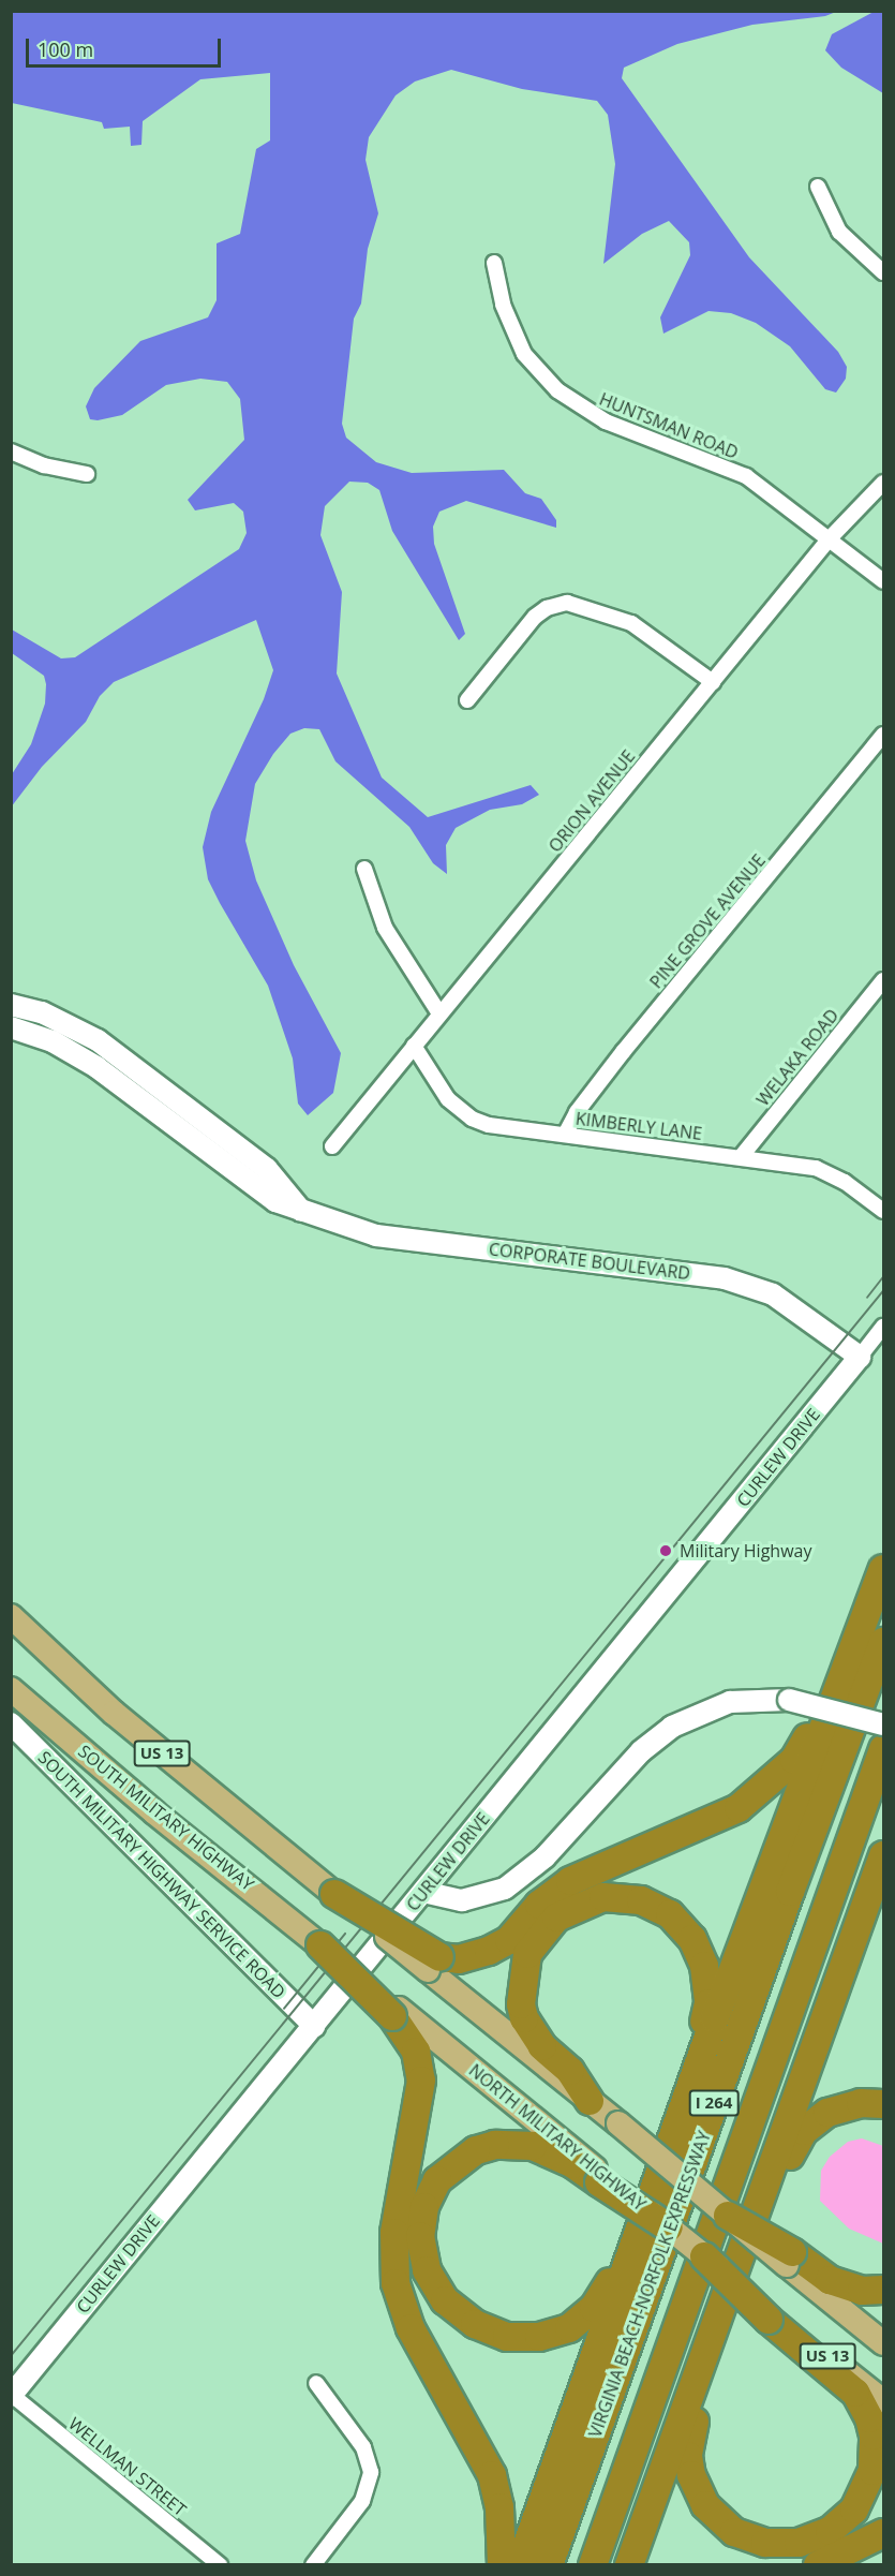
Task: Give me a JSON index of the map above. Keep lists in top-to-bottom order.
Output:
{
  "streets": {
    "highway": ["I 264", "VIRGINIA BEACH-NORFOLK EXPRESSWAY"],
    "main road": ["US 13", "SOUTH MILITARY HIGHWAY", "NORTH MILITARY HIGHWAY"],
    "street": [
      "HUNTSMAN ROAD",
      "ORION AVENUE",
      "PINE GROVE AVENUE",
      "WELAKA ROAD",
      "KIMBERLY LANE",
      "CORPORATE BOULEVARD",
      "CURLEW DRIVE",
      "SOUTH MILITARY HIGHWAY SERVICE ROAD",
      "WELLMAN STREET"
    ]
  },
  "crossings": [
    ["HUNTSMAN ROAD", "ORION AVENUE"],
    ["ORION AVENUE", "KIMBERLY LANE"],
    ["PINE GROVE AVENUE", "KIMBERLY LANE"],
    ["WELAKA ROAD", "KIMBERLY LANE"],
    ["CORPORATE BOULEVARD", "CURLEW DRIVE"],
    ["CURLEW DRIVE", "SOUTH MILITARY HIGHWAY SERVICE ROAD"],
    ["CURLEW DRIVE", "WELLMAN STREET"]
  ],
  "places": ["Military Highway"],
  "scale_bar": "100 m"
}
